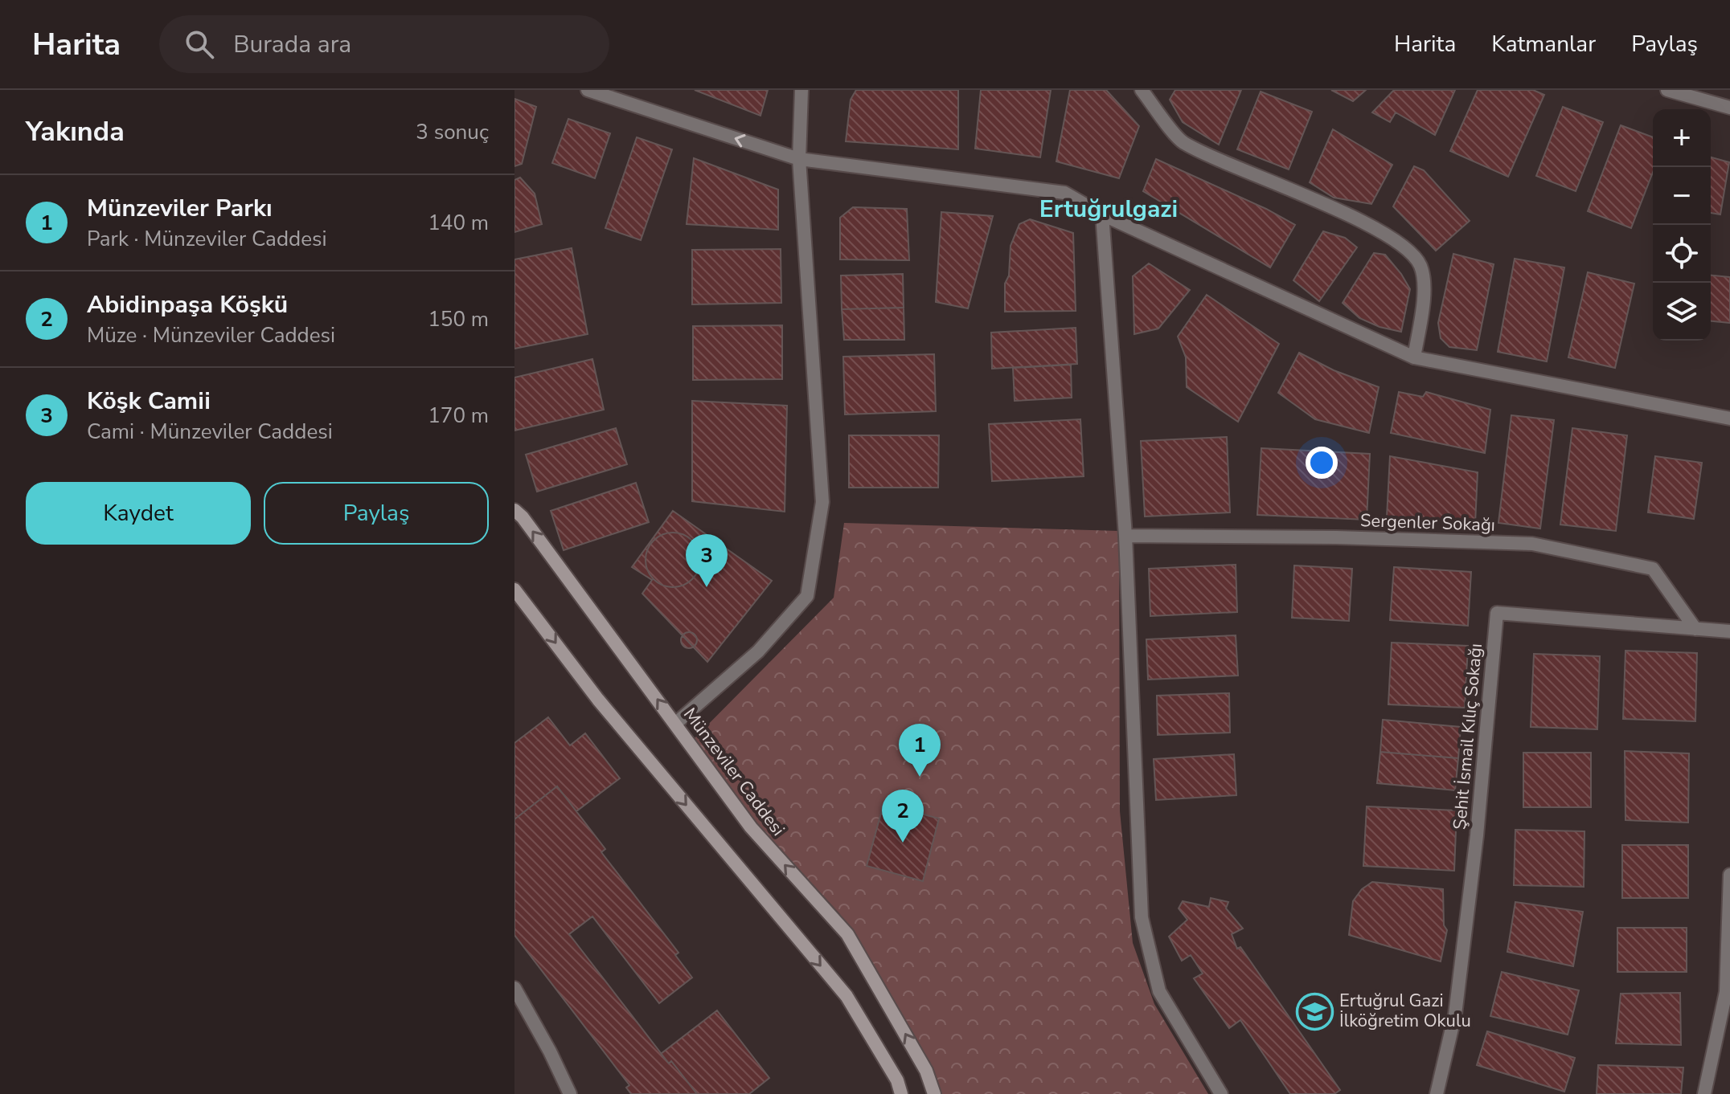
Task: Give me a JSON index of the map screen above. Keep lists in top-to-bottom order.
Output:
{
  "streets": {
    "main road": ["Münzeviler Caddesi"],
    "street": ["Sergenler Sokağı", "Şehit İsmail Kılıç Sokağı"]
  },
  "crossings": [
    ["Sergenler Sokağı", "Şehit İsmail Kılıç Sokağı"]
  ],
  "districts": ["Ertuğrulgazi"],
  "places": {
    "school or university": ["Ertuğrul Gazi İlköğretim Okulu"]
  },
  "page": {
    "header": "Harita",
    "search": "Burada ara",
    "nav": ["Harita", "Katmanlar", "Paylaş"],
    "heading": ["Yakında", "3 sonuç"],
    "map_buttons": ["+", "−"],
    "list": [
      {
        "mark": "1",
        "name": "Münzeviler Parkı",
        "note": "Park · Münzeviler Caddesi",
        "value": "140 m"
      },
      {
        "mark": "2",
        "name": "Abidinpaşa Köşkü",
        "note": "Müze · Münzeviler Caddesi",
        "value": "150 m"
      },
      {
        "mark": "3",
        "name": "Köşk Camii",
        "note": "Cami · Münzeviler Caddesi",
        "value": "170 m"
      }
    ],
    "buttons": ["Kaydet", "Paylaş"],
    "pins": ["3", "1", "2"]
  }
}
